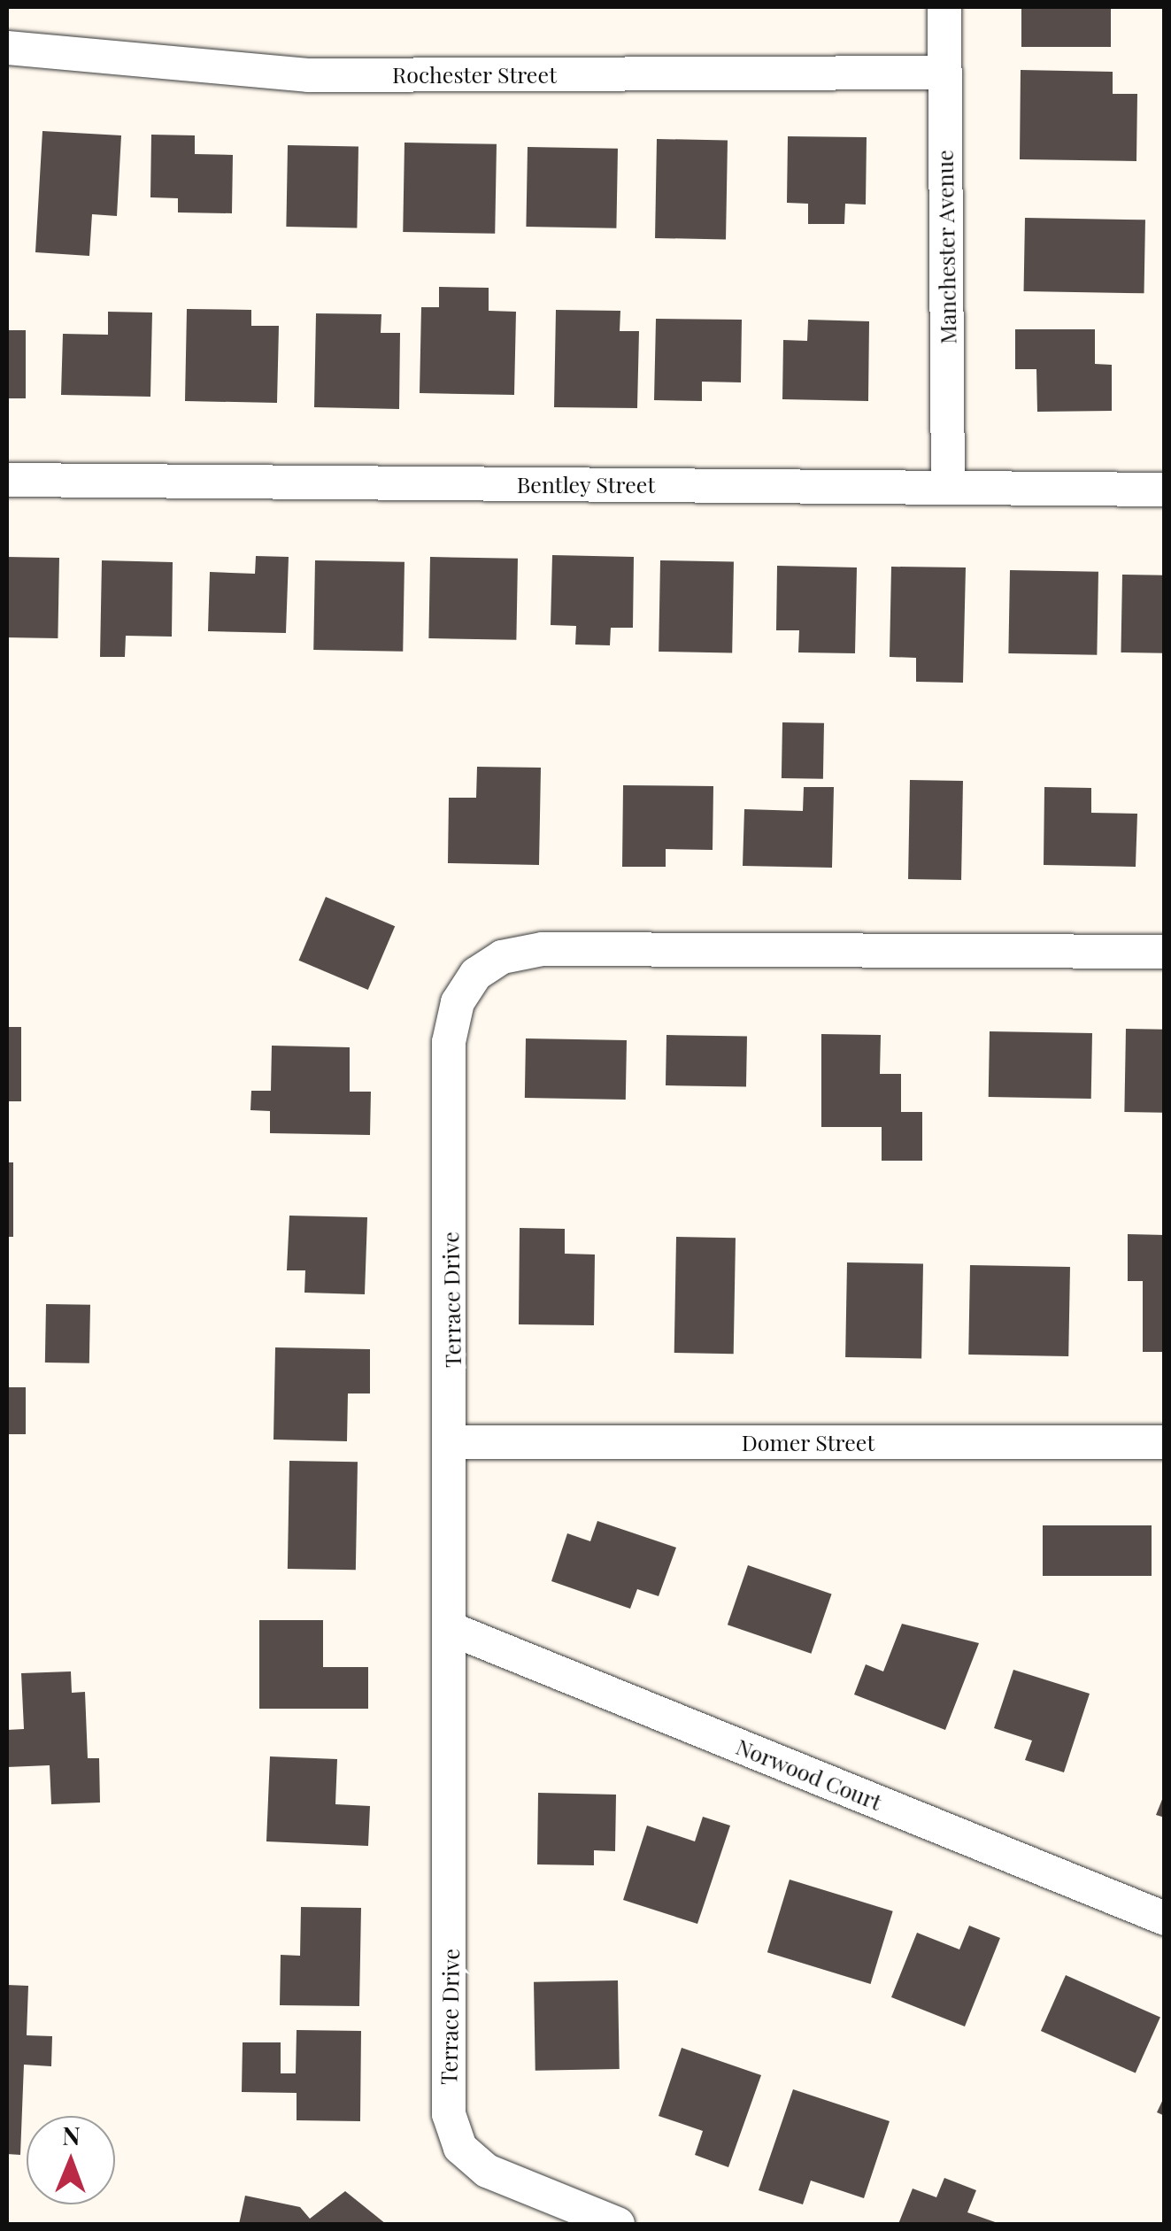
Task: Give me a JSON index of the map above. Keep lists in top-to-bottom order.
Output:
{
  "streets": {
    "street": [
      "Rochester Street",
      "Manchester Avenue",
      "Bentley Street",
      "Terrace Drive",
      "Domer Street",
      "Norwood Court"
    ]
  },
  "crossings": [
    ["Rochester Street", "Manchester Avenue"],
    ["Manchester Avenue", "Bentley Street"],
    ["Terrace Drive", "Domer Street"],
    ["Terrace Drive", "Norwood Court"]
  ],
  "north": "top"
}
